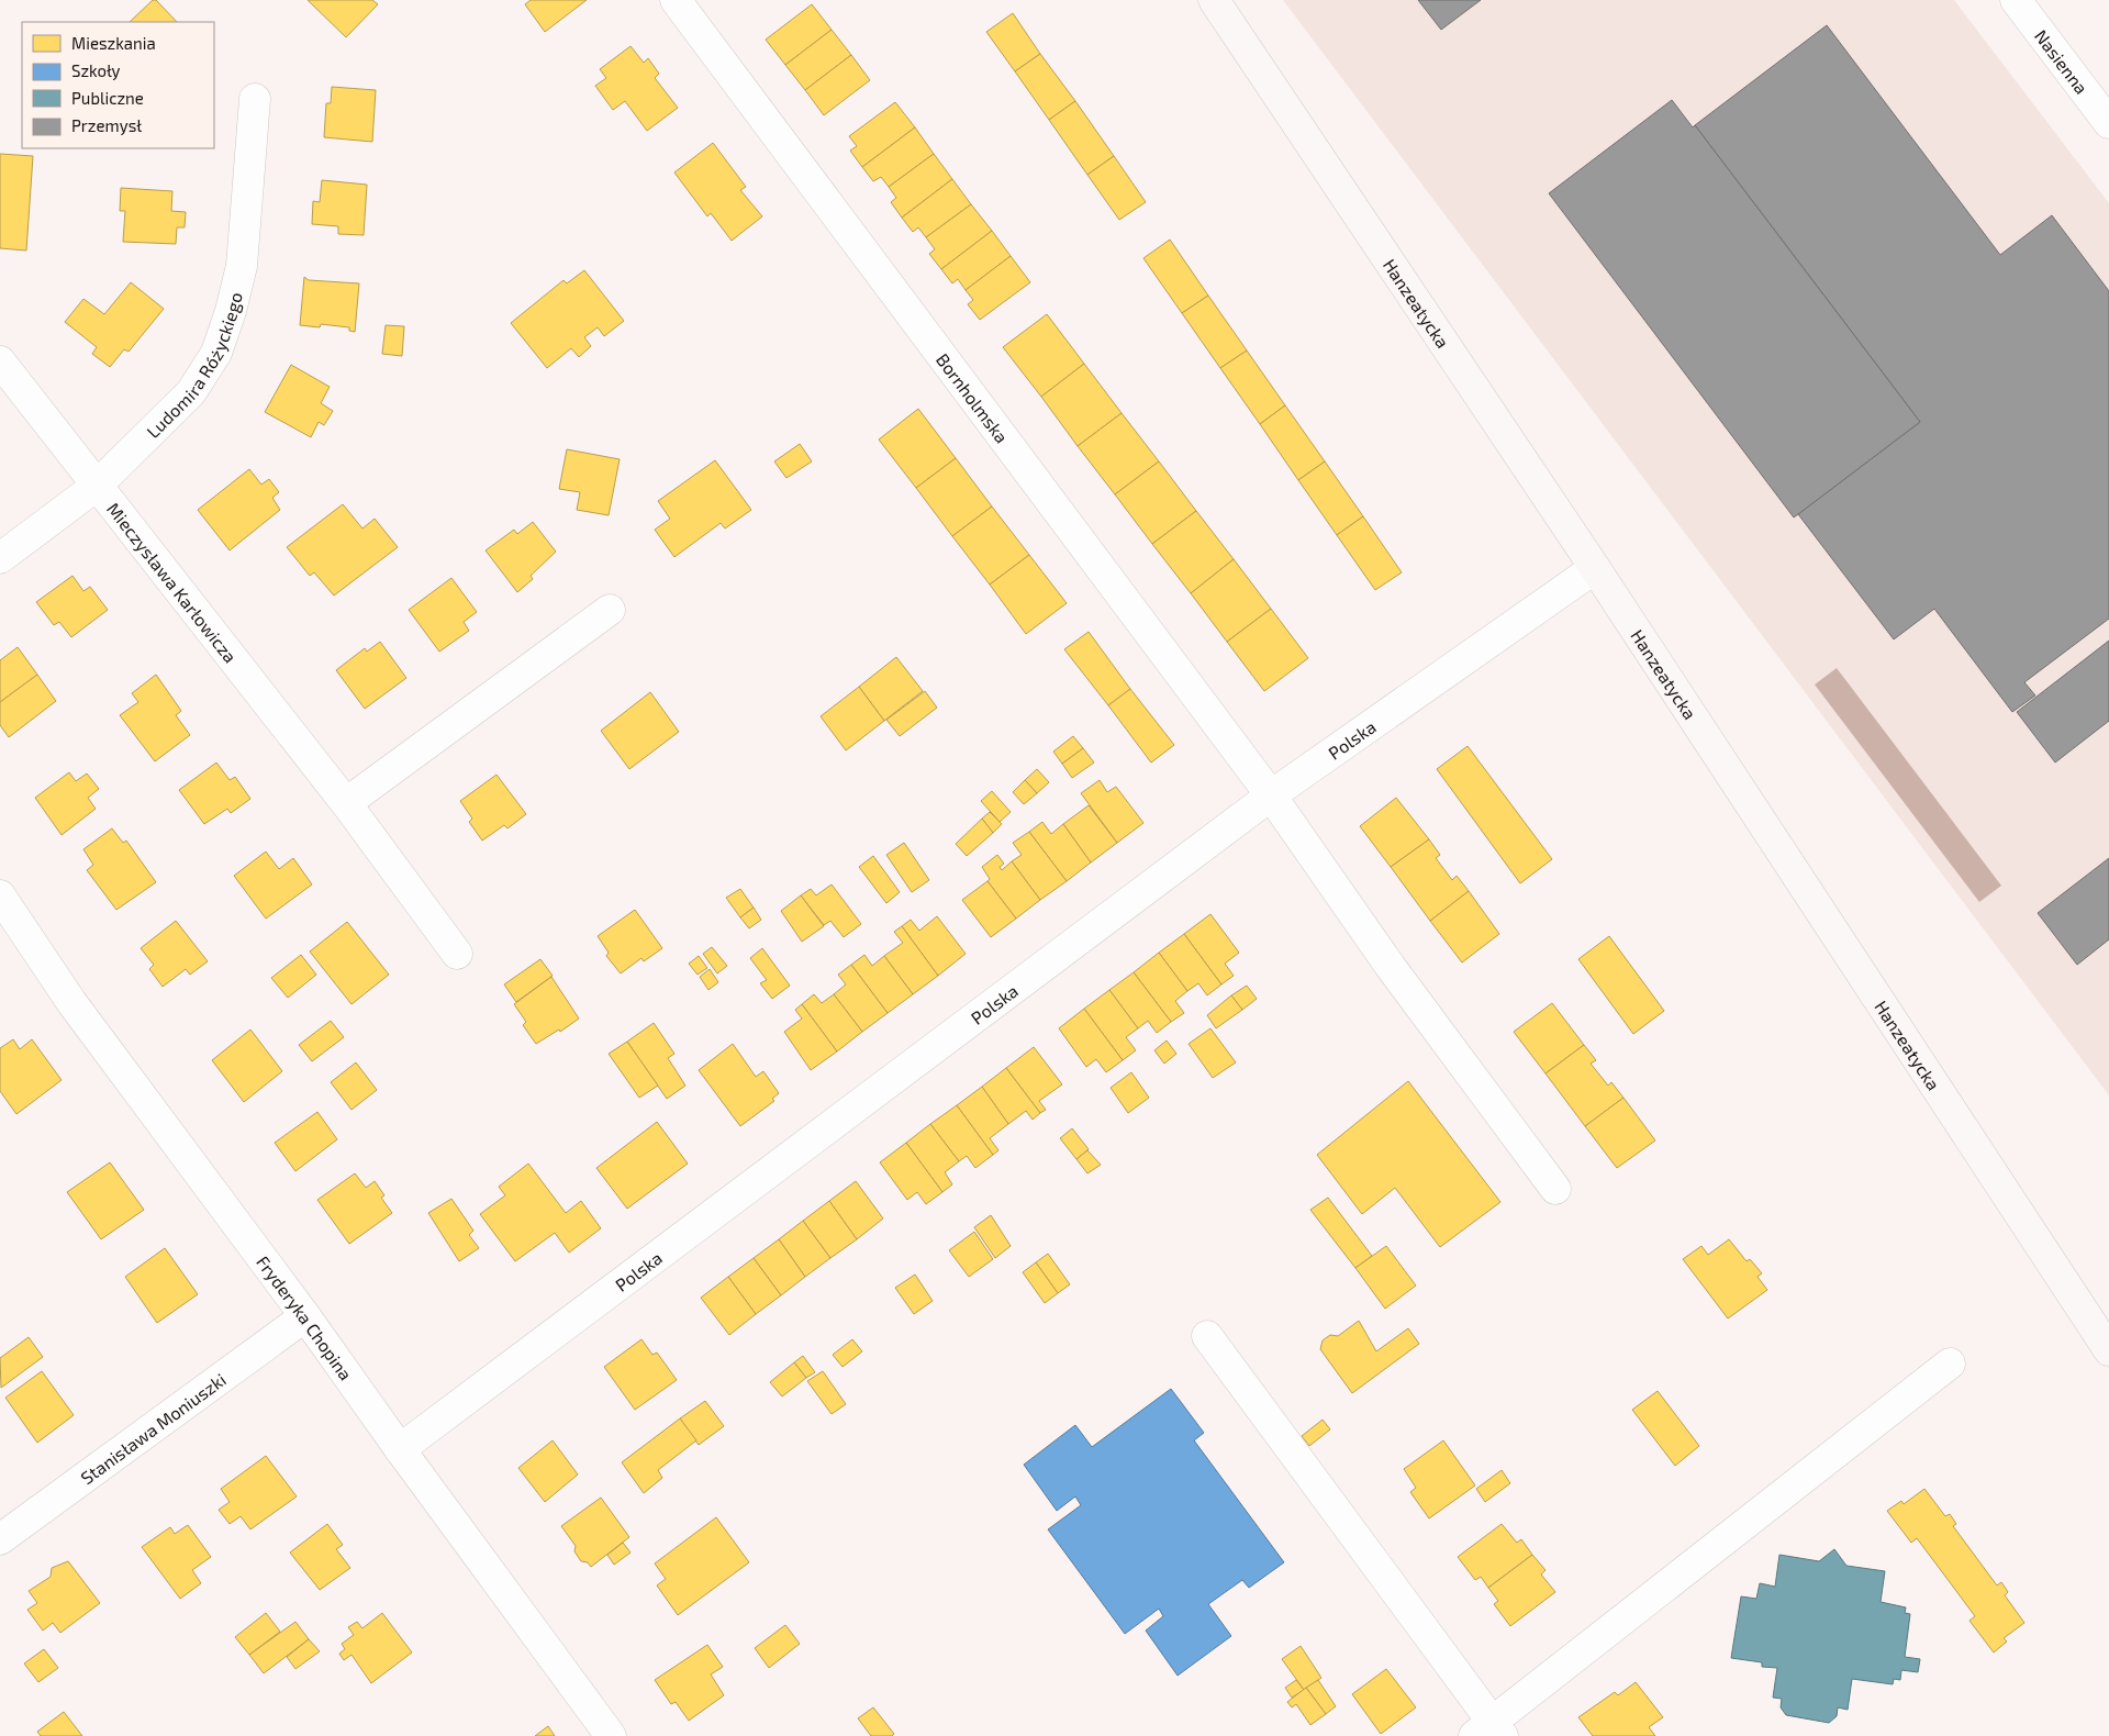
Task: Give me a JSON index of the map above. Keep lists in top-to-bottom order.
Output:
{
  "streets": {
    "street": [
      "Nasienna",
      "Hanzeatycka",
      "Ludomira Różyckiego",
      "Bornholmska",
      "Mieczysława Karłowicza",
      "Polska",
      "Fryderyka Chopina",
      "Stanisława Moniuszki"
    ]
  },
  "crossings": [
    ["Hanzeatycka", "Polska"],
    ["Ludomira Różyckiego", "Mieczysława Karłowicza"],
    ["Bornholmska", "Polska"],
    ["Polska", "Fryderyka Chopina"],
    ["Fryderyka Chopina", "Stanisława Moniuszki"]
  ],
  "legend": [
    "Mieszkania",
    "Szkoły",
    "Publiczne",
    "Przemysł"
  ]
}
